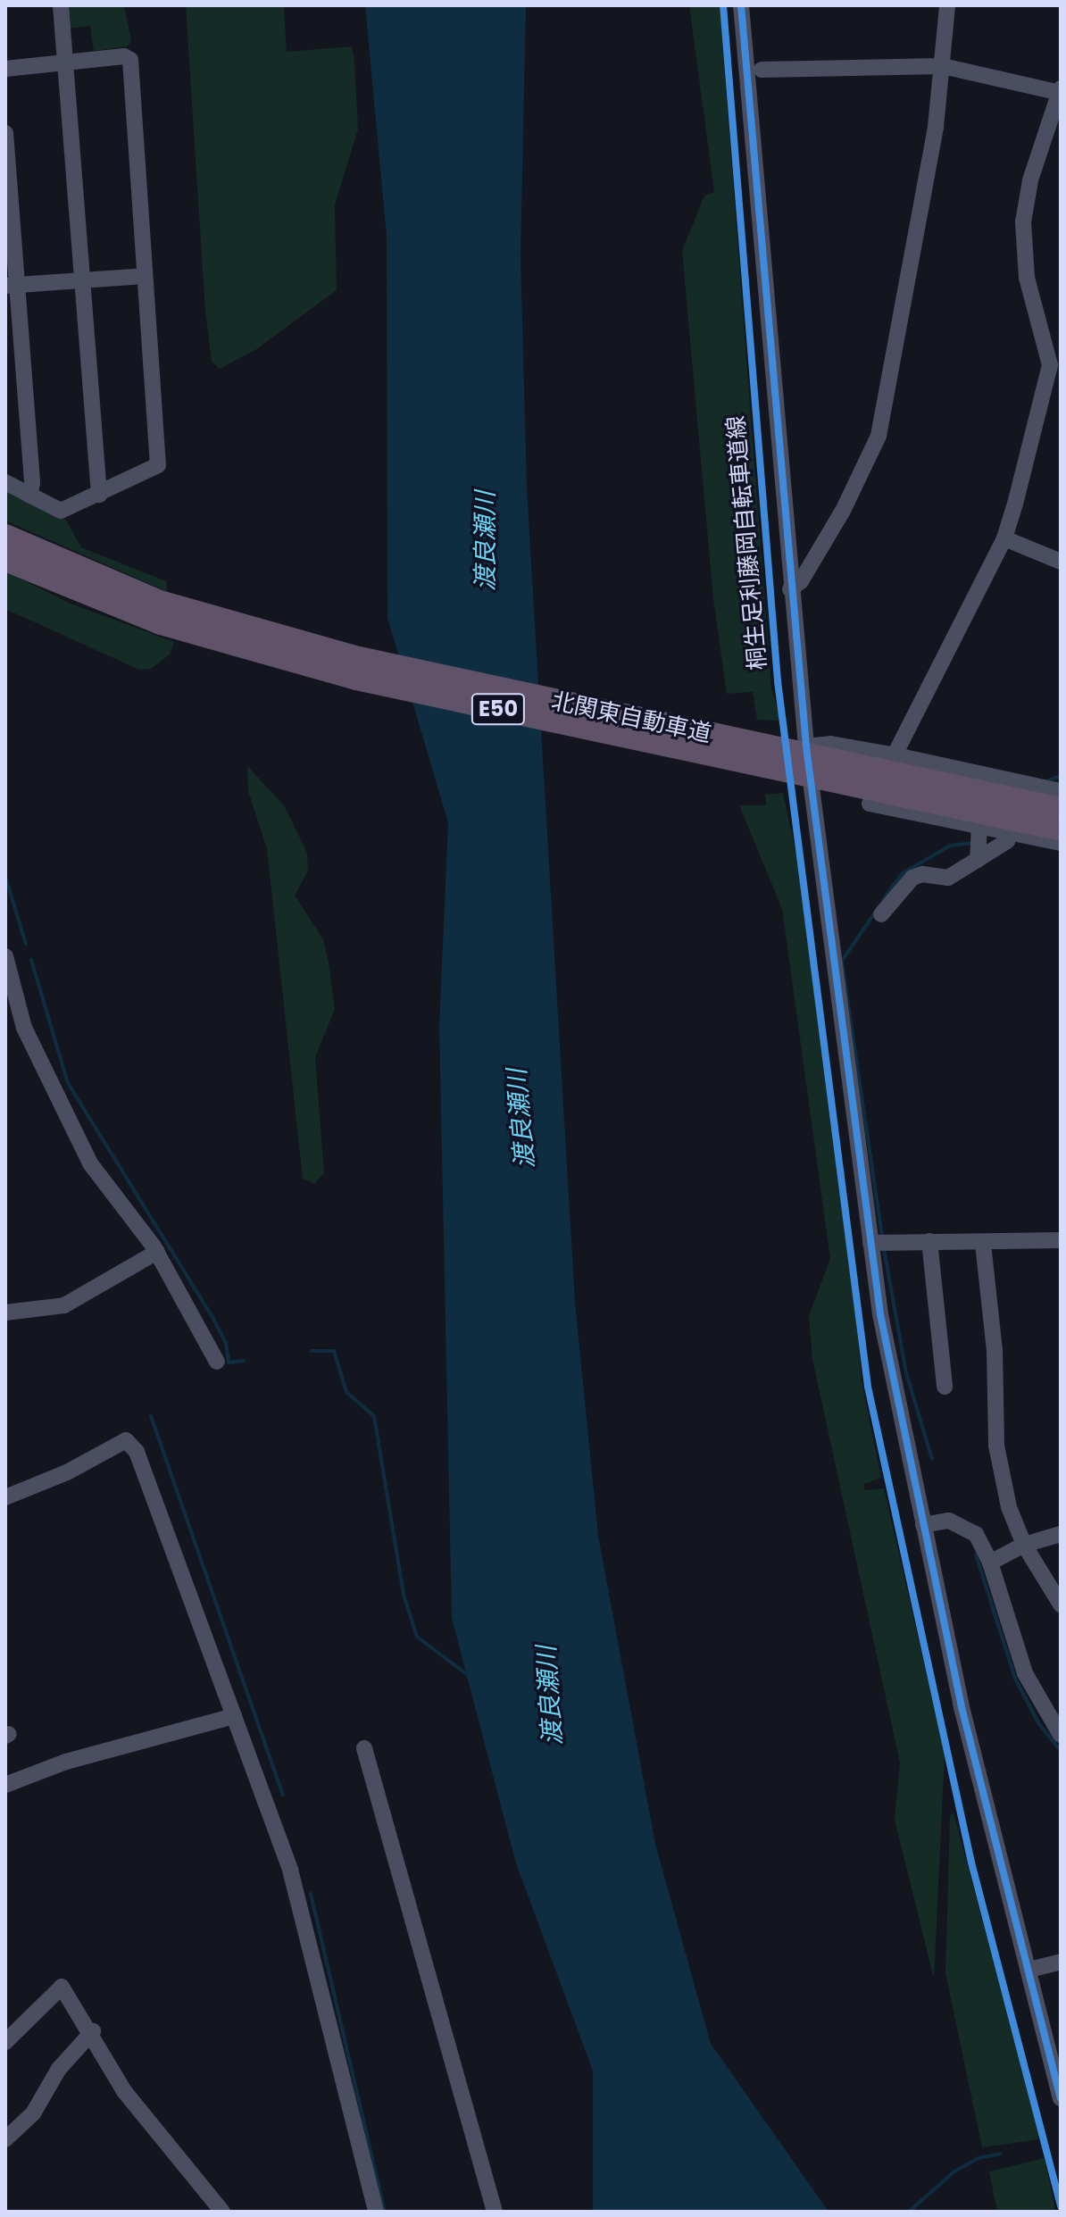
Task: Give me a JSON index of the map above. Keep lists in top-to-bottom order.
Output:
{
  "streets": {
    "highway": ["E50", "北関東自動車道"],
    "cycle path": ["桐生足利藤岡自転車道線"]
  },
  "water": ["渡良瀬川"]
}
